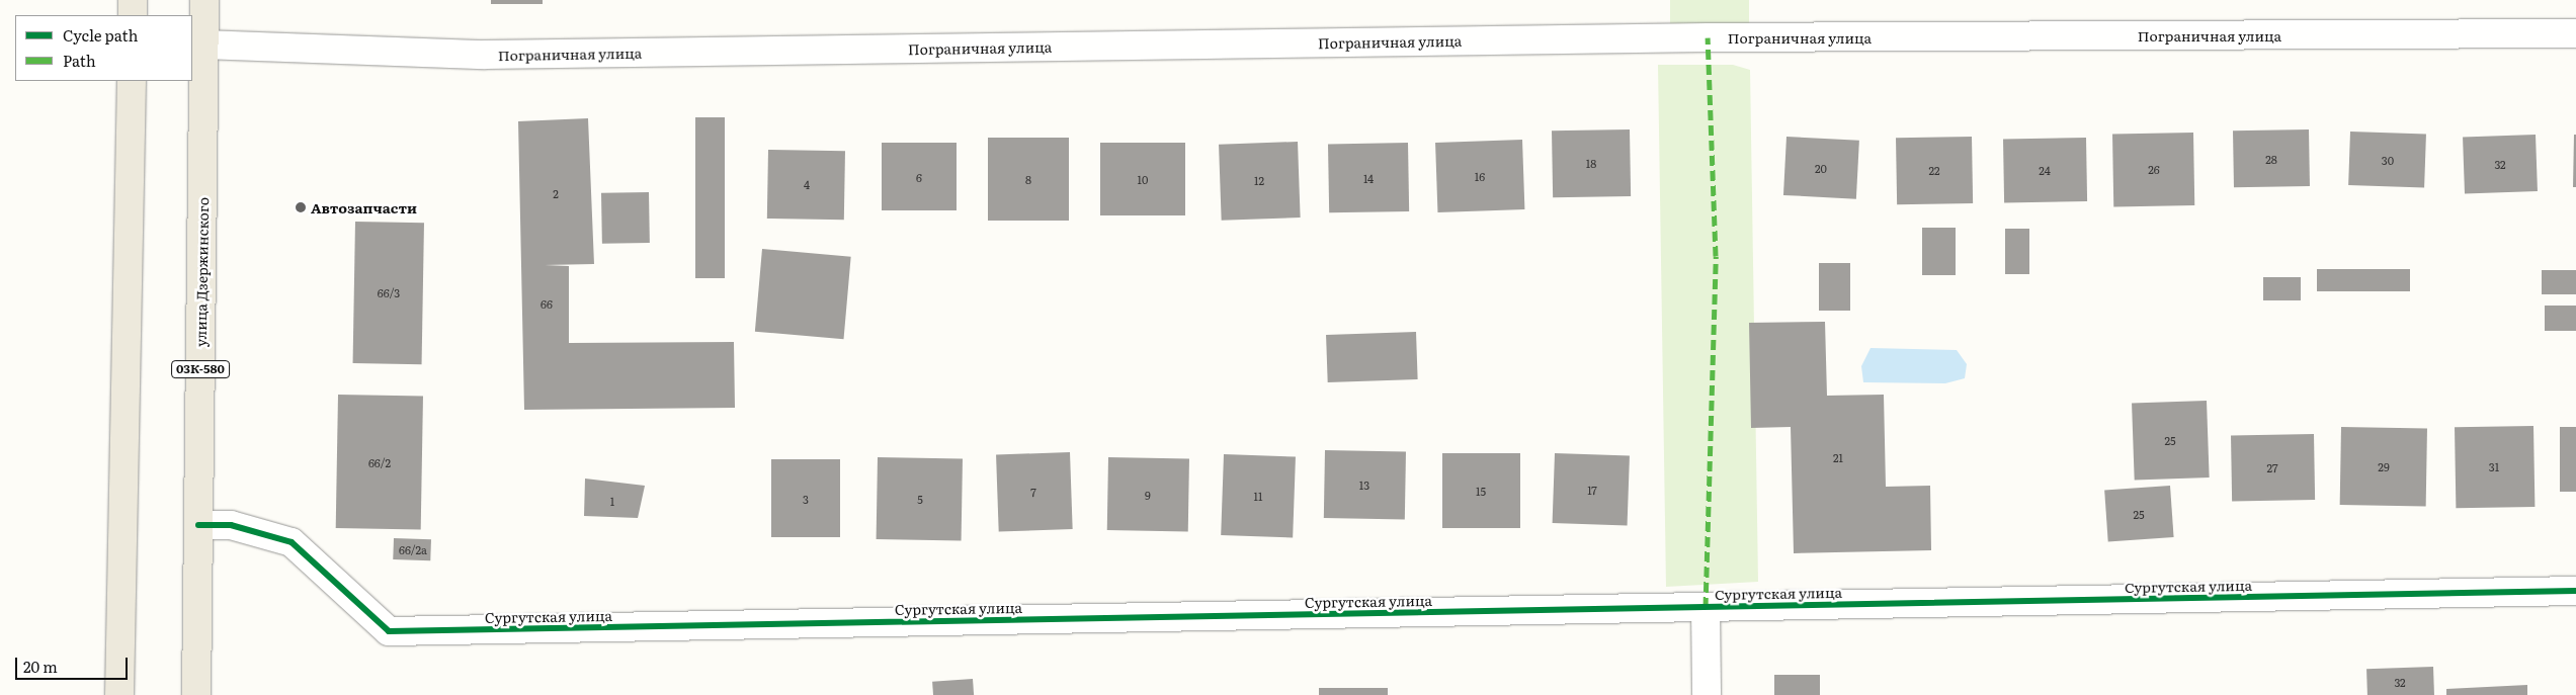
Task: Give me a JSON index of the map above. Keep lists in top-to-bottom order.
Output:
{
  "streets": {
    "main road": ["улица Дзержинского", "03К-580"],
    "street": ["Пограничная улица", "Сургутская улица"]
  },
  "crossings": [
    ["Пограничная улица", "улица Дзержинского"],
    ["улица Дзержинского", "Сургутская улица"]
  ],
  "places": ["Автозапчасти"],
  "house_numbers": [
    "28",
    "30",
    "18",
    "32",
    "20",
    "26",
    "22",
    "24",
    "16",
    "6",
    "14",
    "8",
    "10",
    "12",
    "4",
    "2",
    "66/3",
    "66",
    "25",
    "21",
    "66/2",
    "29",
    "31",
    "27",
    "13",
    "17",
    "15",
    "7",
    "9",
    "11",
    "3",
    "5",
    "1",
    "25",
    "66/2а",
    "32"
  ],
  "legend": ["Cycle path", "Path"],
  "scale_bar": "20 m"
}
